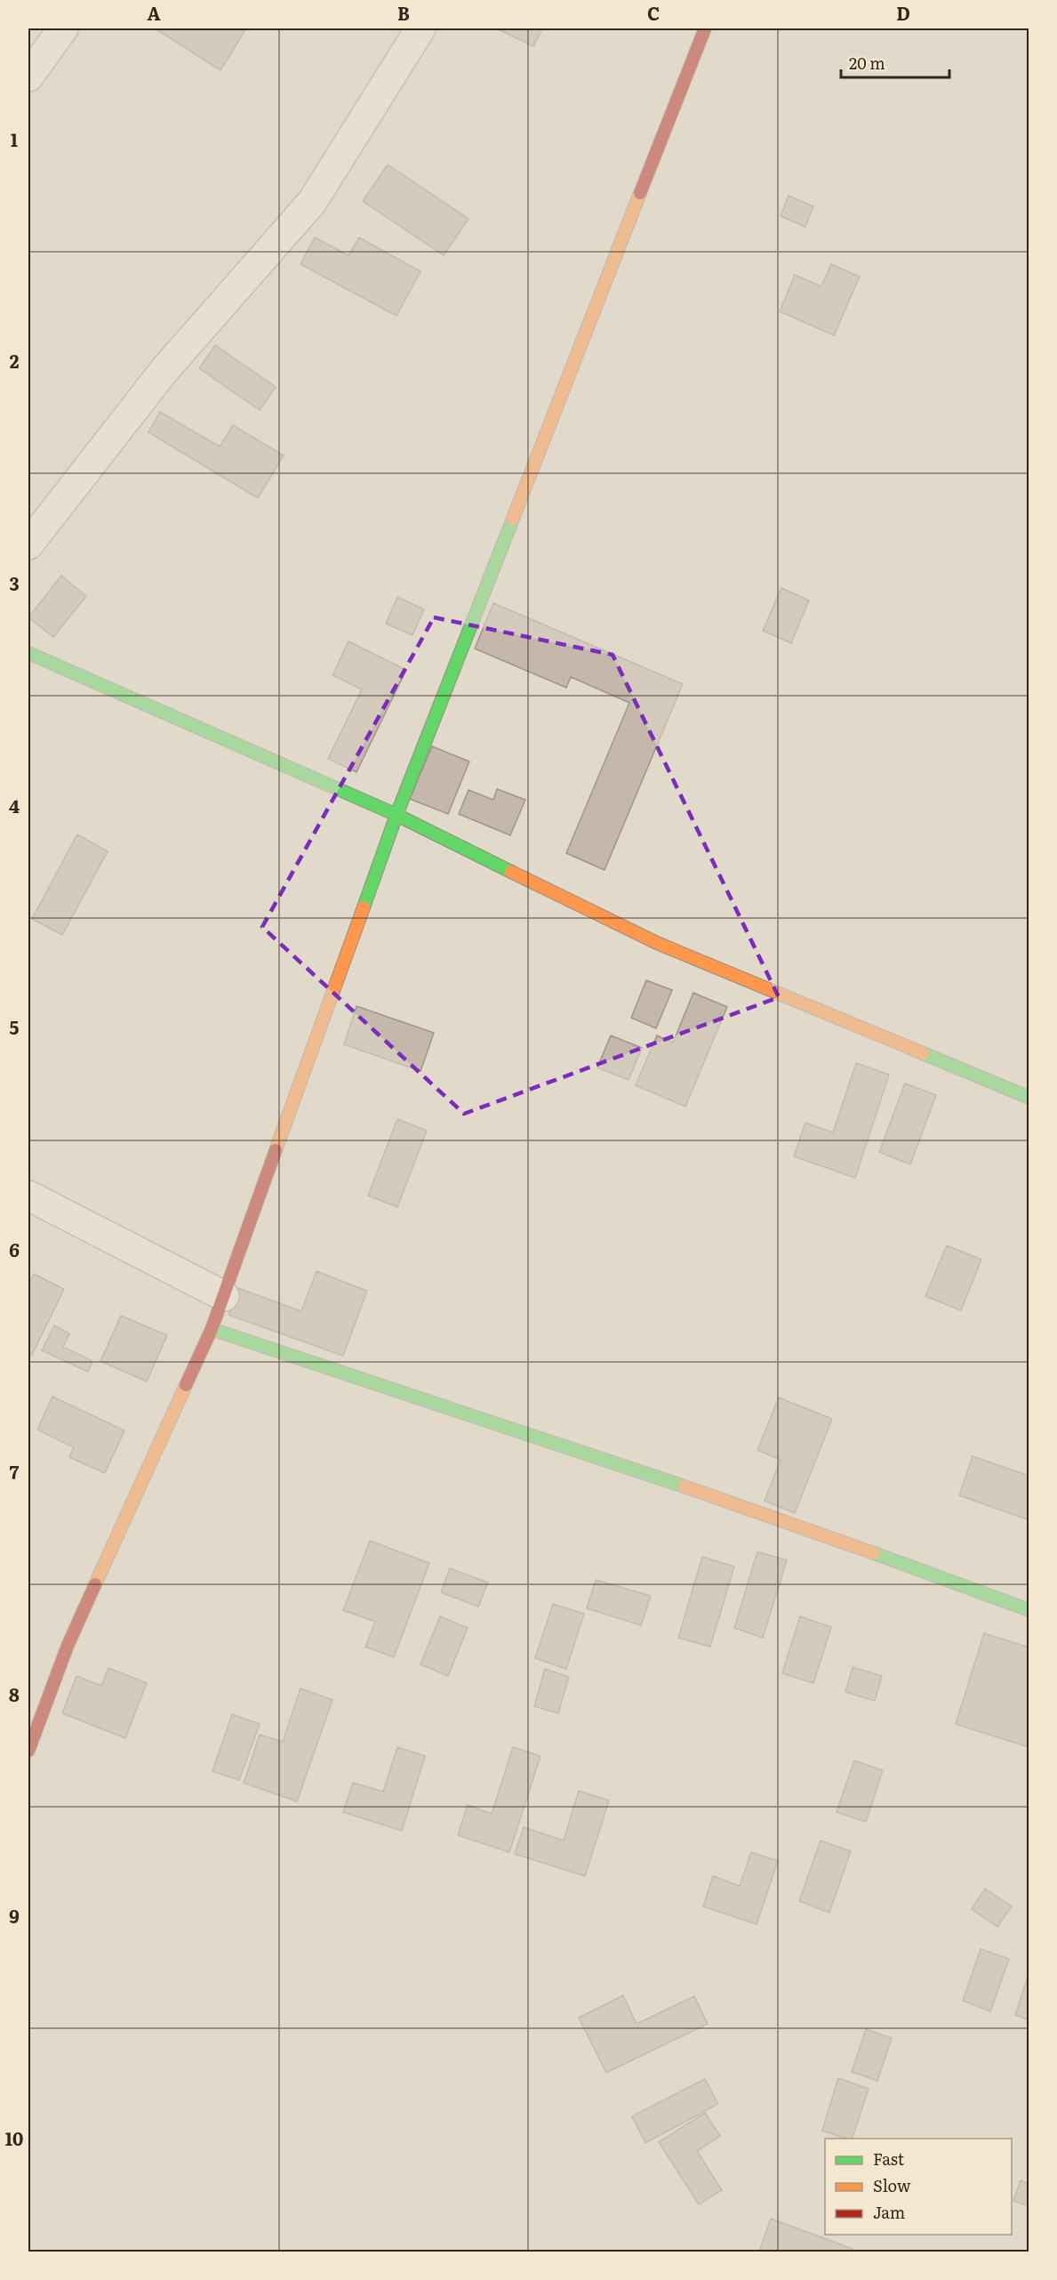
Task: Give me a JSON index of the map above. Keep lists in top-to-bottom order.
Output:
{
  "legend": ["Fast", "Slow", "Jam"],
  "scale_bar": "20 m",
  "grid": {
    "columns": [
      "A",
      "B",
      "C",
      "D"
    ],
    "rows": [
      "1",
      "2",
      "3",
      "4",
      "5",
      "6",
      "7",
      "8",
      "9",
      "10"
    ]
  }
}
